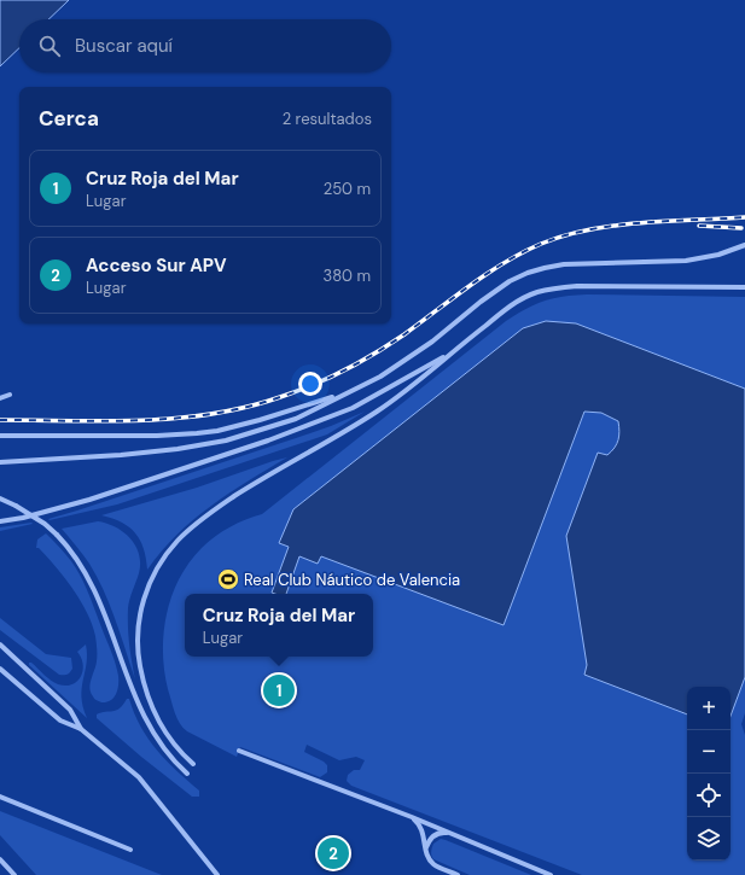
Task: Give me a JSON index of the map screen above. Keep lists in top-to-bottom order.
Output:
{
  "places": {
    "sports": ["Real Club Náutico de Valencia"]
  },
  "page": {
    "search": "Buscar aquí",
    "heading": ["Cerca", "2 resultados"],
    "list": [
      {
        "mark": "1",
        "name": "Cruz Roja del Mar",
        "note": "Lugar",
        "value": "250 m"
      },
      {
        "mark": "2",
        "name": "Acceso Sur APV",
        "note": "Lugar",
        "value": "380 m"
      }
    ],
    "popup": ["Cruz Roja del Mar", "Lugar"],
    "pins": ["1", "2"],
    "map_buttons": ["+", "−"]
  }
}
